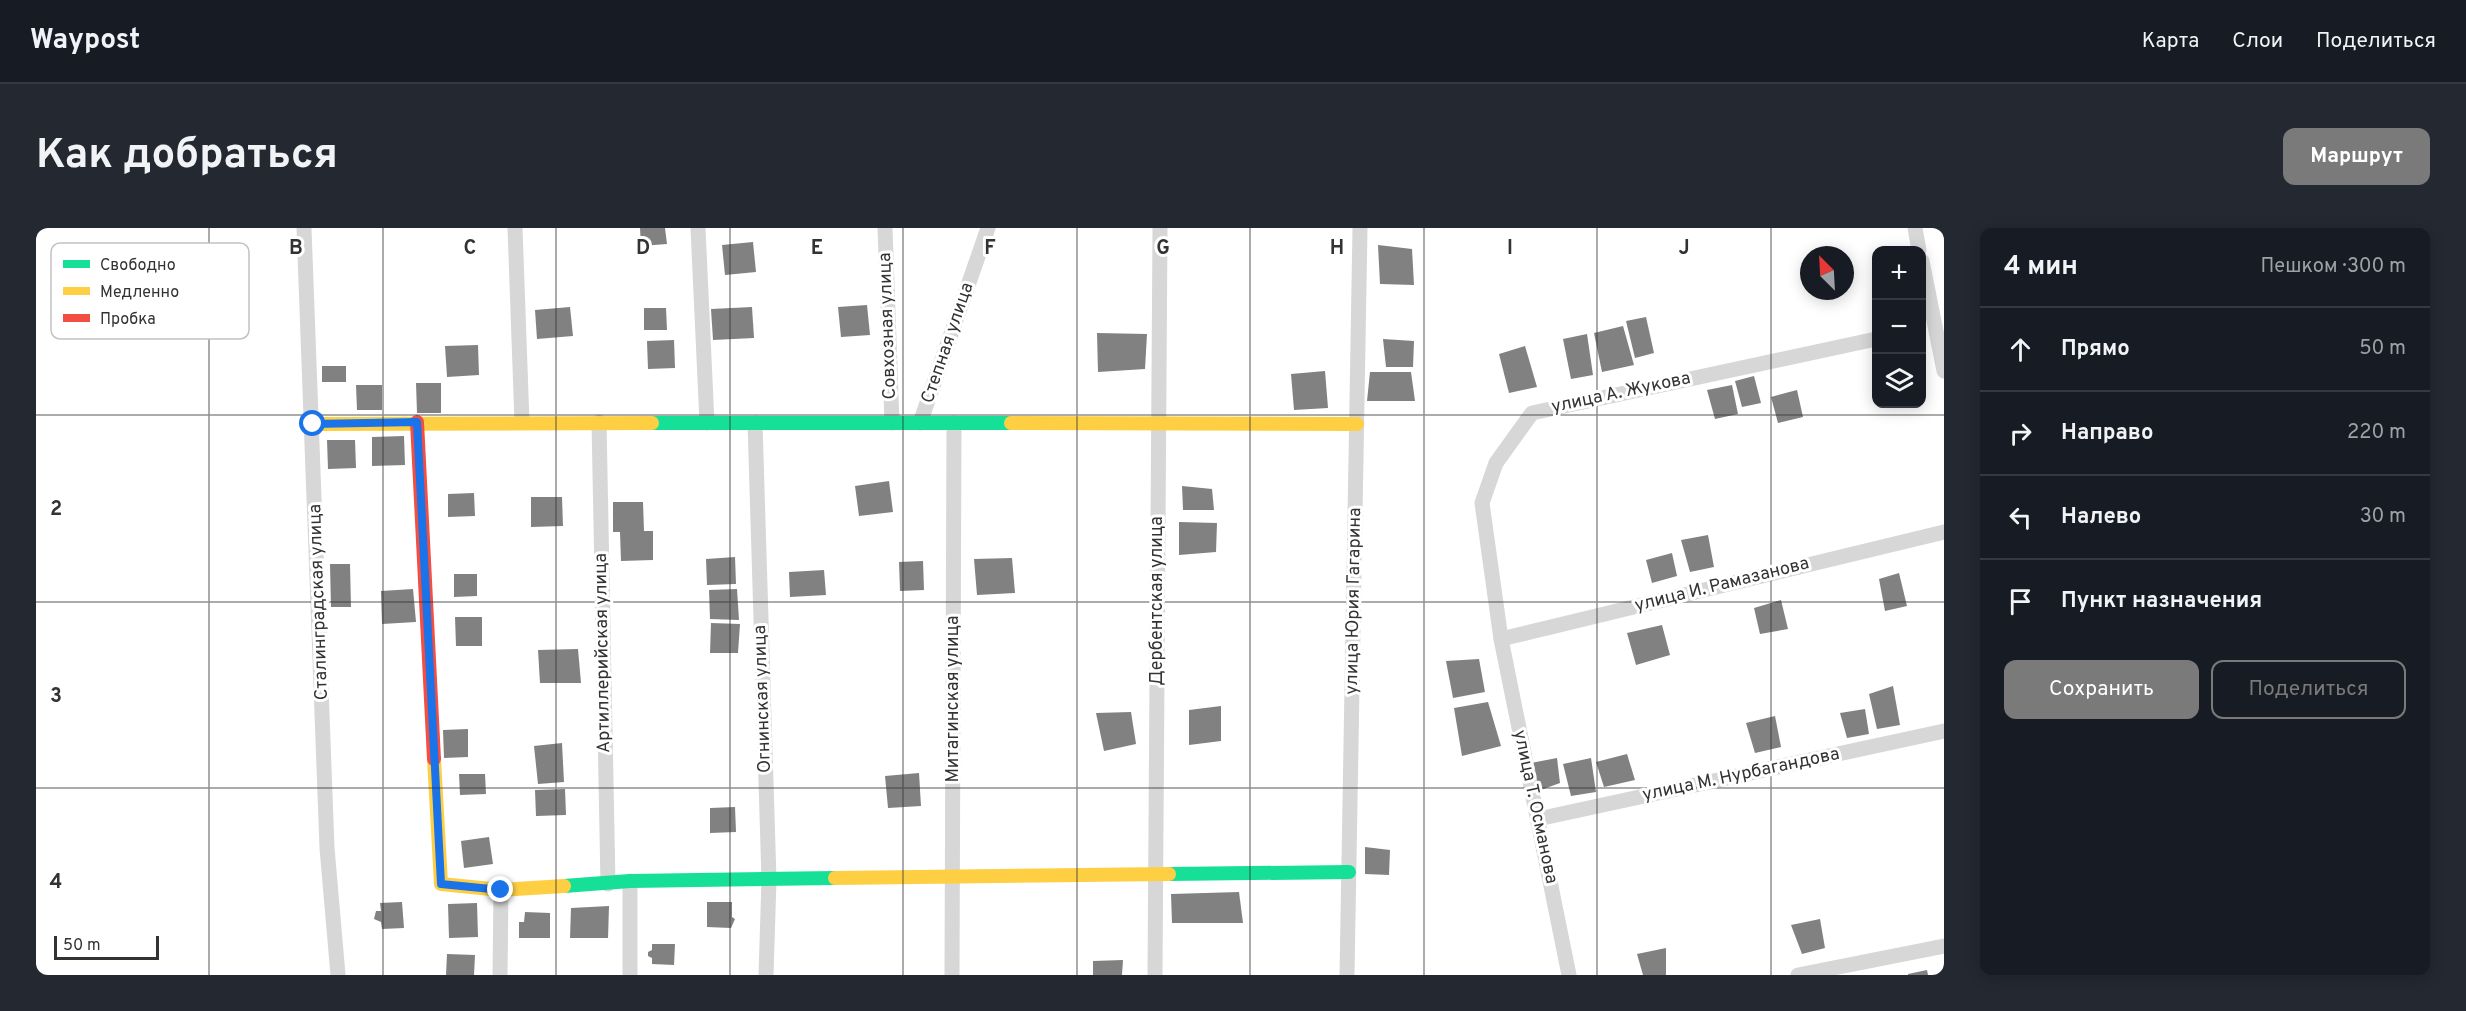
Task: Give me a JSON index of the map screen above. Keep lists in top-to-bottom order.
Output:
{
  "streets": {
    "street": [
      "Совхозная улица",
      "Степная улица",
      "улица А. Жукова",
      "улица И. Рамазанова",
      "Дербентская улица",
      "улица Юрия Гагарина",
      "Сталинградская улица",
      "Артиллерийская улица",
      "Огнинская улица",
      "Митагинская улица",
      "улица М. Нурбагандова",
      "улица Т. Османова"
    ]
  },
  "crossings": [
    ["улица А. Жукова", "улица И. Рамазанова"],
    ["улица А. Жукова", "улица Т. Османова"],
    ["улица И. Рамазанова", "улица Т. Османова"],
    ["улица М. Нурбагандова", "улица Т. Османова"]
  ],
  "legend": ["Свободно", "Медленно", "Пробка"],
  "scale_bar": "50 m",
  "north": "top left",
  "page": {
    "header": "Waypost",
    "nav": ["Карта", "Слои", "Поделиться"],
    "buttons": [
      "Маршрут",
      ["Сохранить", "Поделиться"]
    ],
    "title": "Как добраться",
    "heading": ["4 мин", "Пешком · 300 m"],
    "map_buttons": ["+", "−"],
    "list": [
      ["Прямо", "50 m"],
      ["Направо", "220 m"],
      ["Налево", "30 m"],
      "Пункт назначения"
    ],
    "scale": "50 m"
  },
  "grid": {
    "columns": [
      "B",
      "C",
      "D",
      "E",
      "F",
      "G",
      "H",
      "I",
      "J"
    ],
    "rows": ["2", "3", "4"]
  }
}
